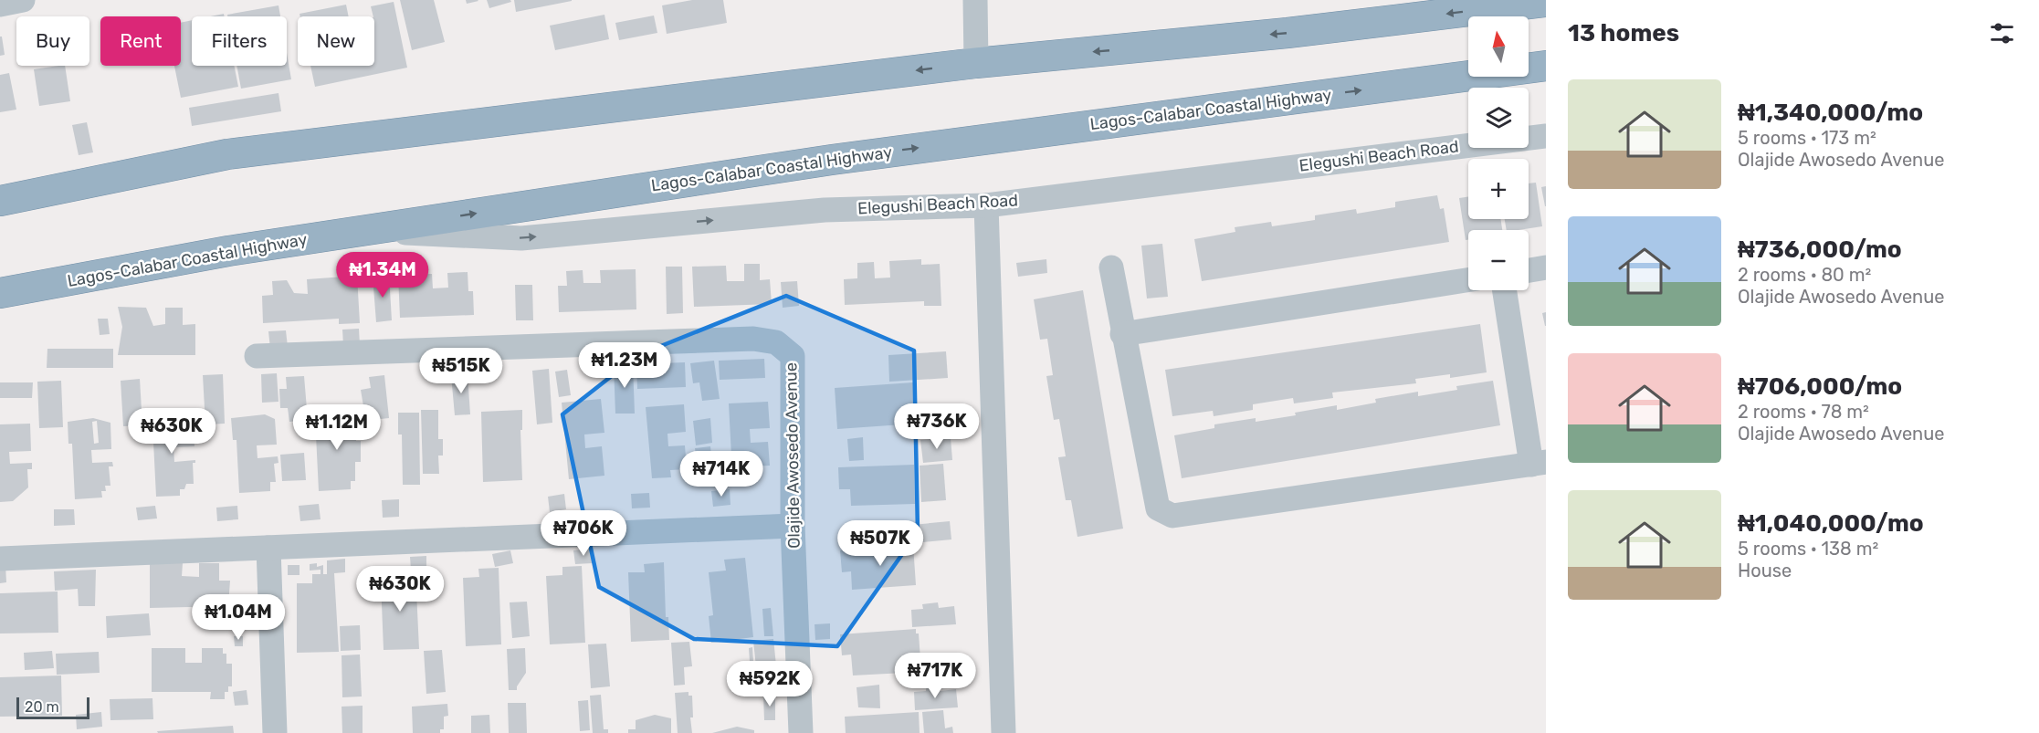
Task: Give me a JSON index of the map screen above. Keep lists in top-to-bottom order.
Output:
{
  "streets": {
    "highway": ["Lagos-Calabar Coastal Highway"],
    "street": ["Elegushi Beach Road", "Olajide Awosedo Avenue"]
  },
  "crossings": [
    ["Lagos-Calabar Coastal Highway", "Elegushi Beach Road"]
  ],
  "one_way": ["Elegushi Beach Road"],
  "scale_bar": "20 m",
  "north": "top",
  "page": {
    "heading": "13 homes",
    "map_buttons": ["+", "−"],
    "chip": [
      "Buy",
      "Rent",
      "Filters",
      "New"
    ],
    "list": [
      {
        "name": "₦1,340,000/mo",
        "note": "5 rooms · 173 m² · Olajide Awosedo Avenue"
      },
      {
        "name": "₦736,000/mo",
        "note": "2 rooms · 80 m² · Olajide Awosedo Avenue"
      },
      {
        "name": "₦706,000/mo",
        "note": "2 rooms · 78 m² · Olajide Awosedo Avenue"
      },
      {
        "name": "₦1,040,000/mo",
        "note": "5 rooms · 138 m² · House"
      }
    ],
    "price": [
      "₦1.34M",
      "₦1.23M",
      "₦515K",
      "₦736K",
      "₦1.12M",
      "₦630K",
      "₦714K",
      "₦706K",
      "₦507K",
      "₦630K",
      "₦1.04M",
      "₦717K",
      "₦592K"
    ],
    "scale": "20 m"
  }
}
